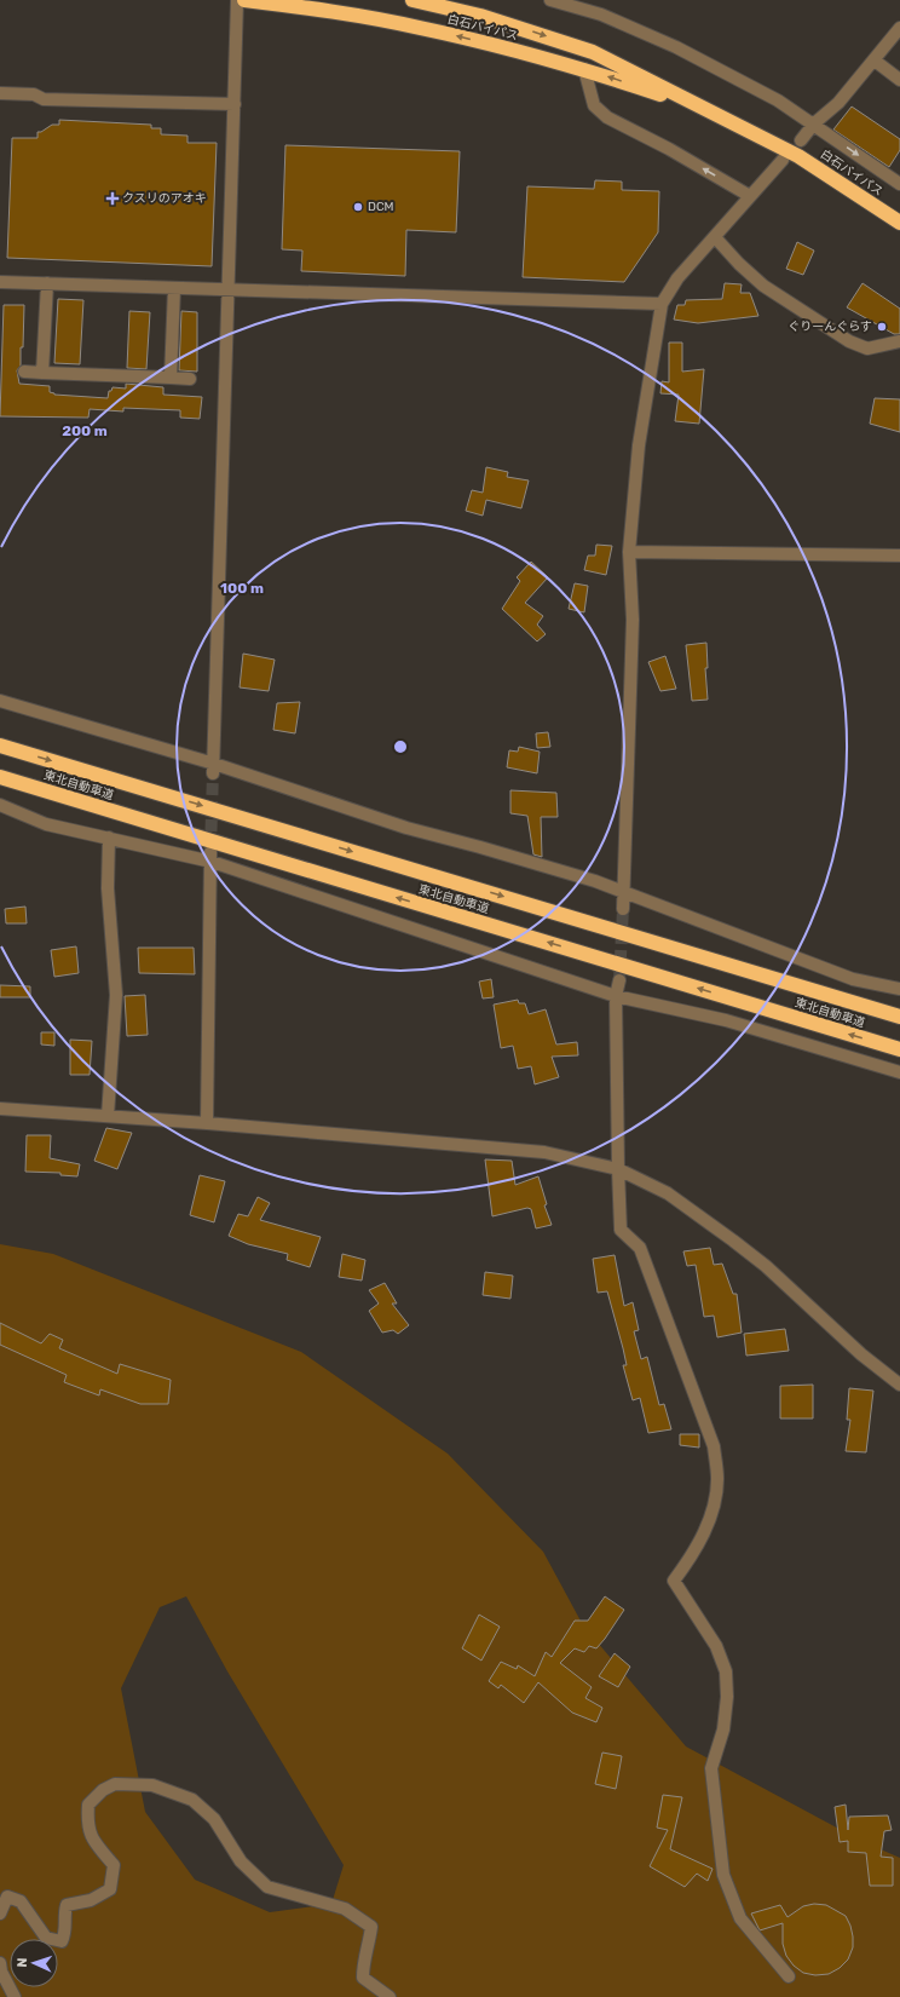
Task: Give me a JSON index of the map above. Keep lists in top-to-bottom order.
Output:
{
  "streets": {
    "highway": ["白石バイパス", "東北自動車道"]
  },
  "places": {
    "health": ["クスリのアオキ"],
    "other": ["DCM", "ぐりーんぐらす"]
  },
  "north": "left",
  "rings": ["200 m", "100 m"]
}
